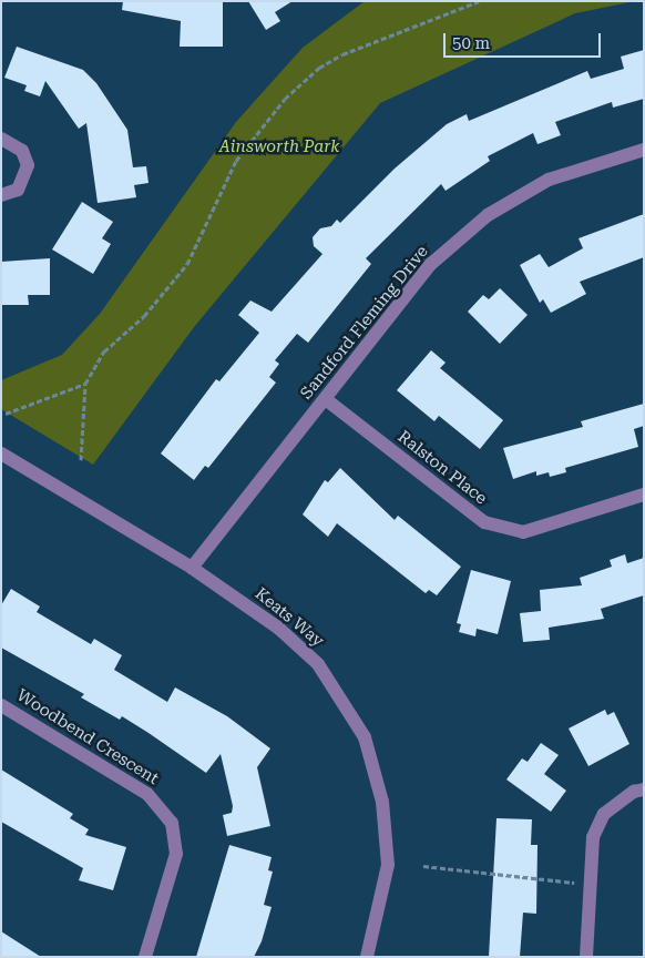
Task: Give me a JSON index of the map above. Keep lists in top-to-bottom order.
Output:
{
  "streets": {
    "street": [
      "Sandford Fleming Drive",
      "Ralston Place",
      "Keats Way",
      "Woodbend Crescent"
    ]
  },
  "crossings": [
    ["Sandford Fleming Drive", "Ralston Place"],
    ["Sandford Fleming Drive", "Keats Way"]
  ],
  "parks": ["Ainsworth Park"],
  "scale_bar": "50 m"
}
